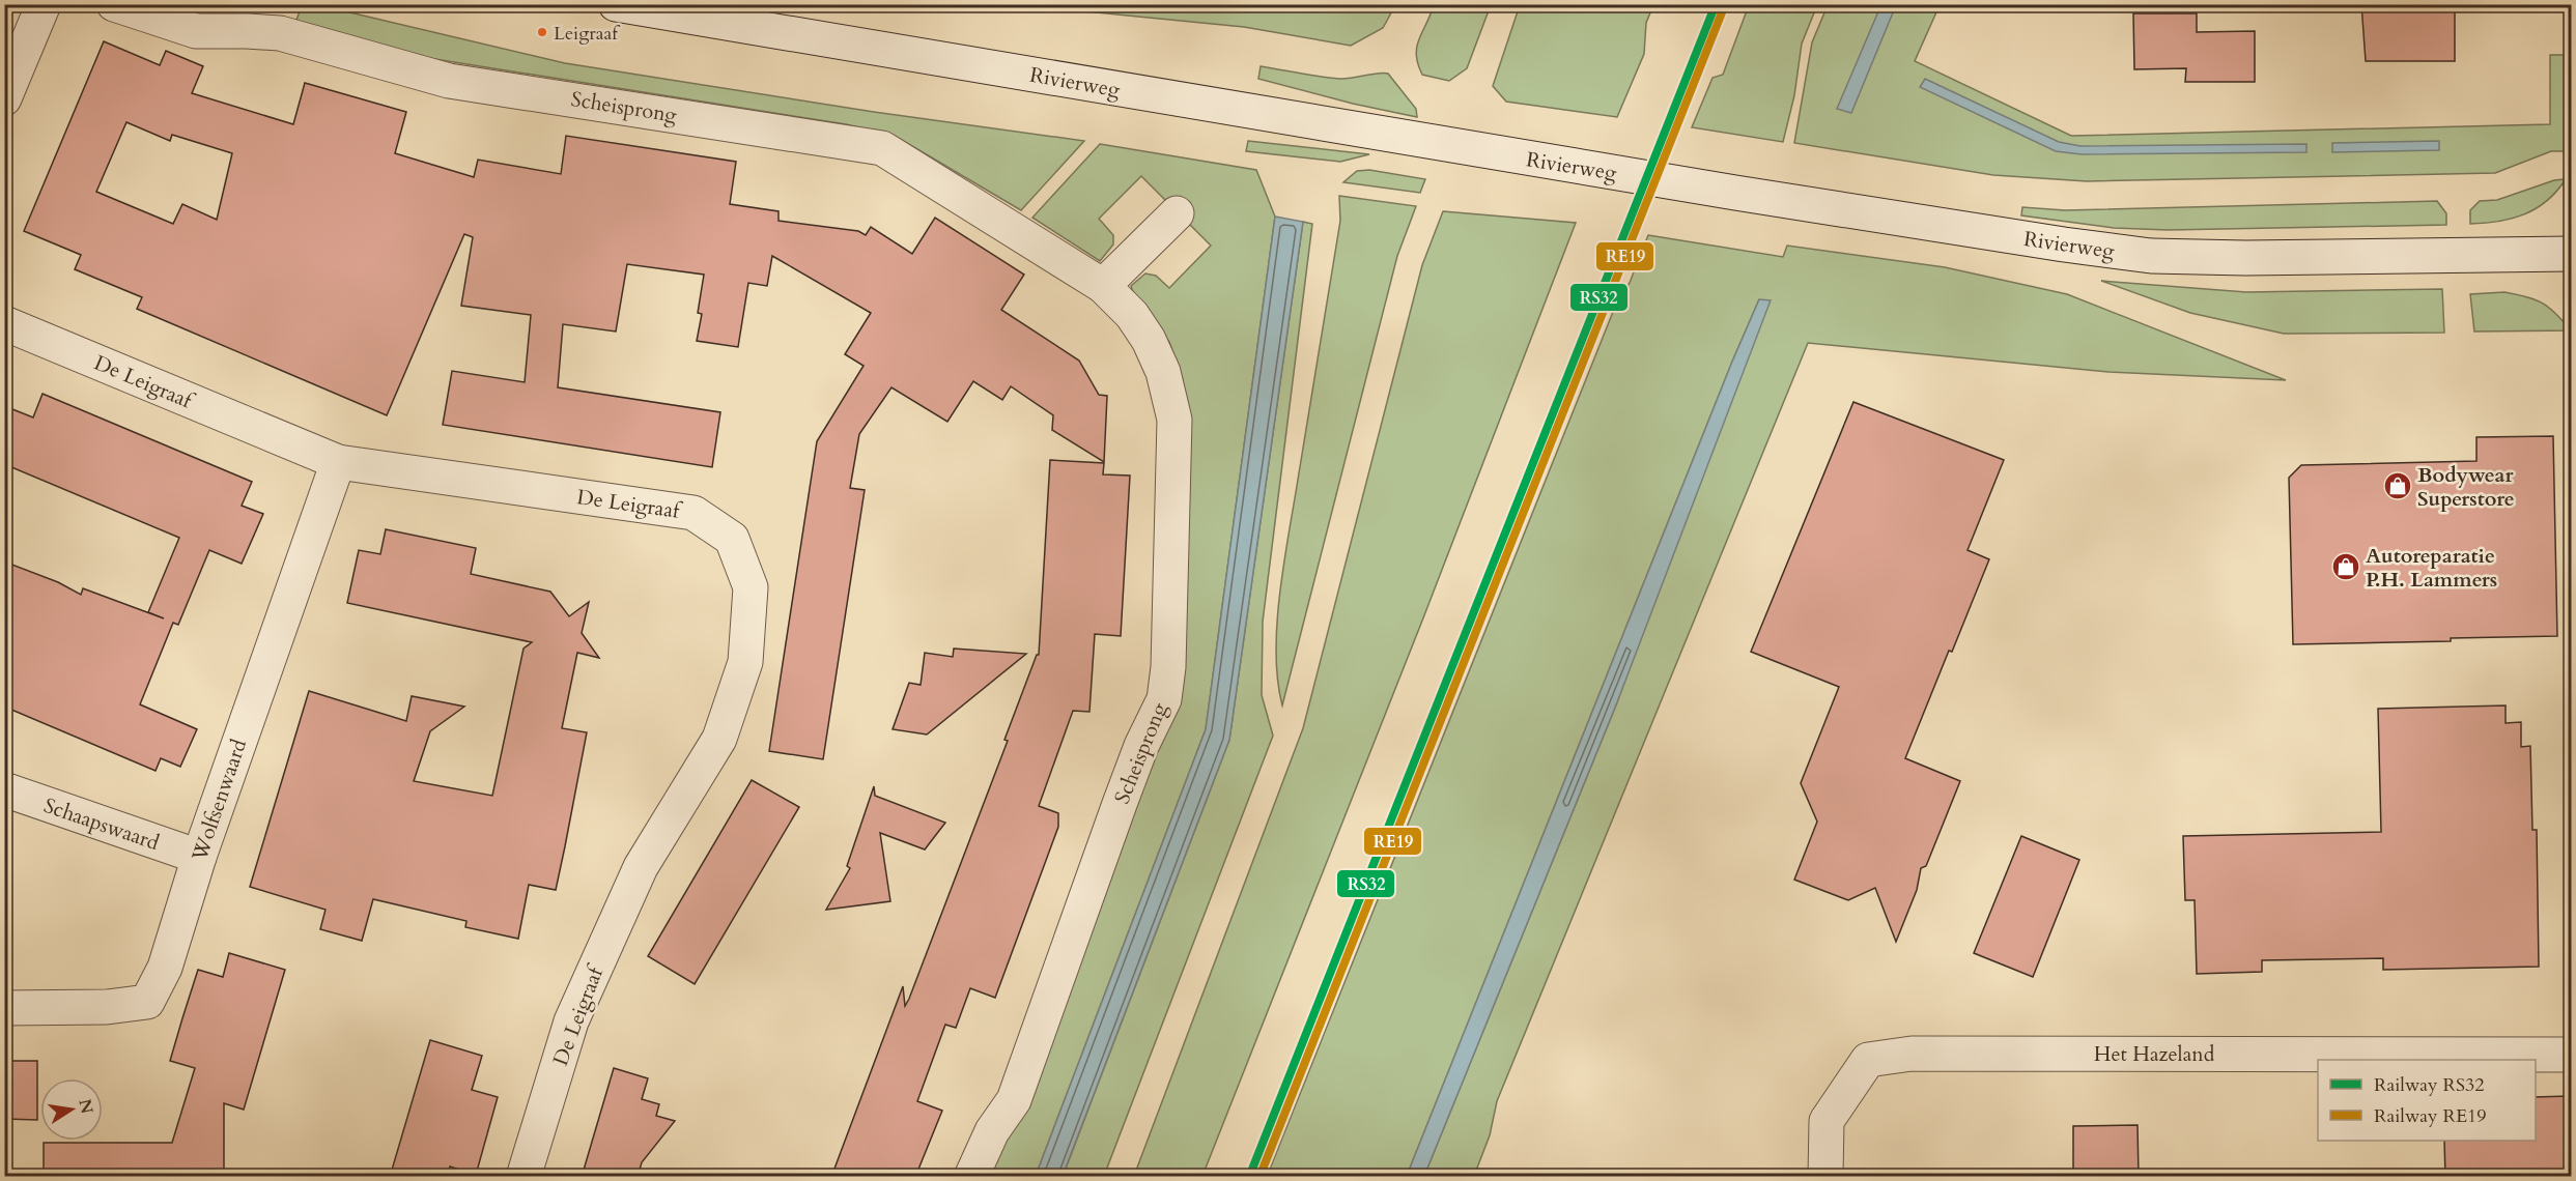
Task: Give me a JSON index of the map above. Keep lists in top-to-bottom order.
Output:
{
  "streets": {
    "street": [
      "Rivierweg",
      "Scheisprong",
      "De Leigraaf",
      "Wolfsenwaard",
      "Schaapswaard",
      "Het Hazeland"
    ]
  },
  "crossings": [
    ["De Leigraaf", "Wolfsenwaard"],
    ["Wolfsenwaard", "Schaapswaard"]
  ],
  "places": {
    "other": ["Leigraaf"],
    "shop": ["Bodywear Superstore", "Autoreparatie P.H. Lammers"]
  },
  "lines": ["rail line RS32", "rail line RE19"],
  "legend": ["Railway RS32", "Railway RE19"],
  "north": "right"
}
